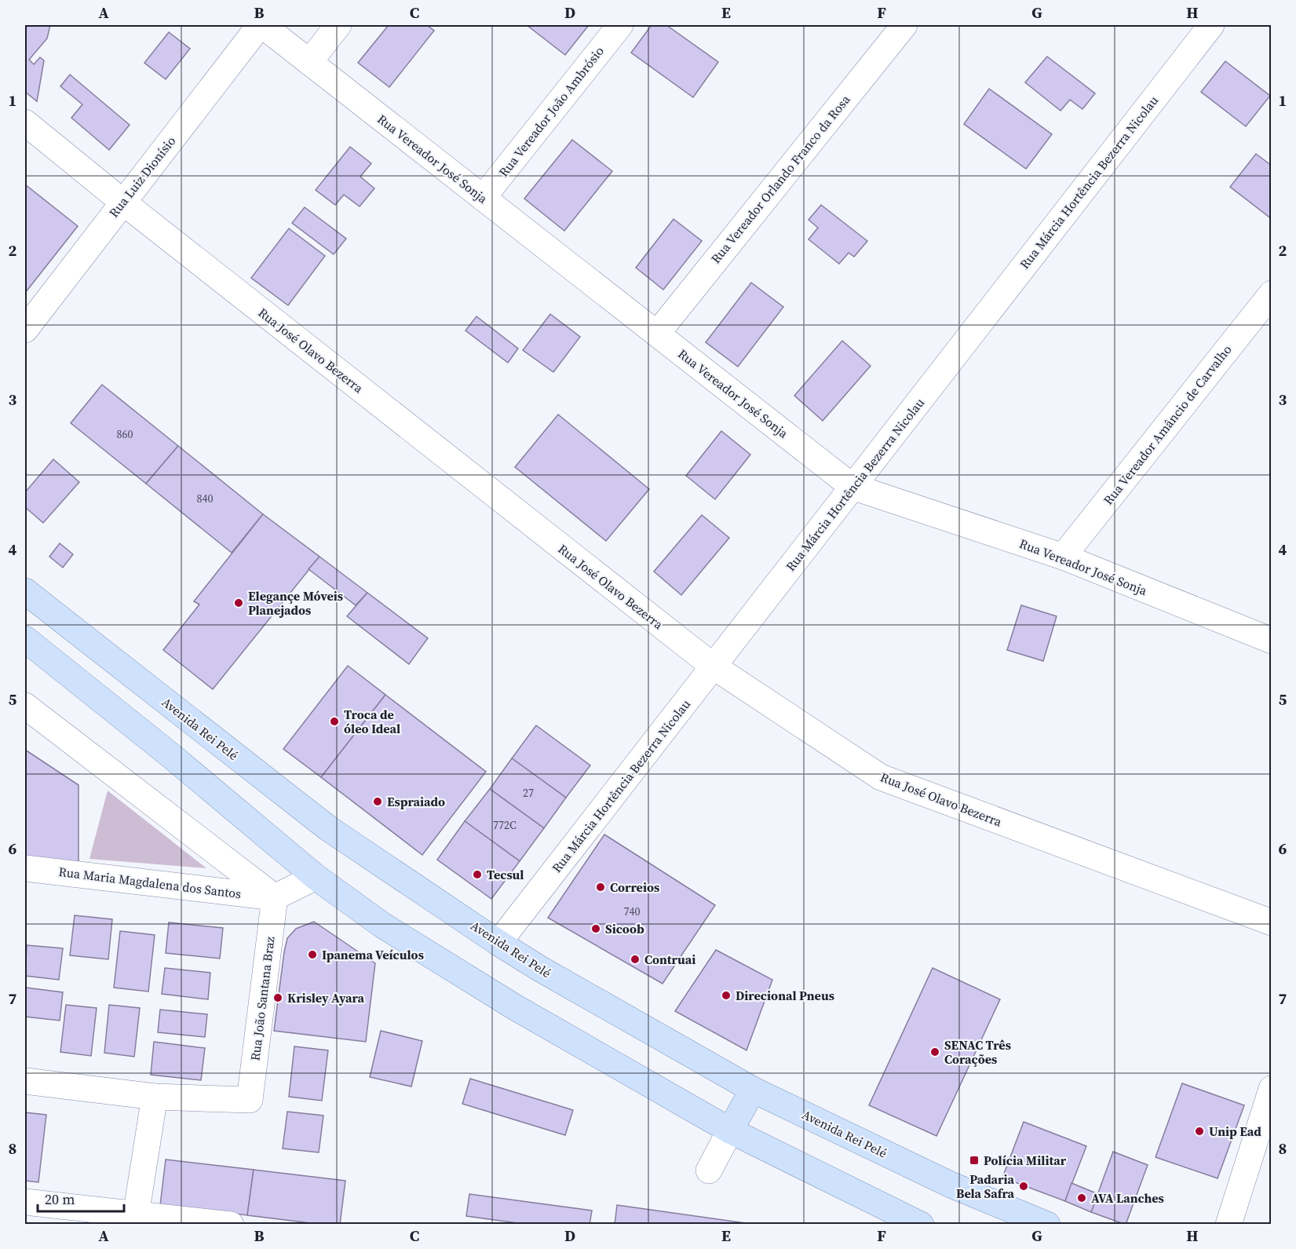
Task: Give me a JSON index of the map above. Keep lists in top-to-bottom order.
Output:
{
  "streets": {
    "main road": ["Avenida Rei Pelé"],
    "street": [
      "Rua Vereador João Ambrósio",
      "Rua Vereador José Sonja",
      "Rua Luiz Dionísio",
      "Rua Vereador Orlando Franco da Rosa",
      "Rua Márcia Hortência Bezerra Nicolau",
      "Rua José Olavo Bezerra",
      "Rua Vereador Amâncio de Carvalho",
      "Rua Maria Magdalena dos Santos",
      "Rua João Santana Braz"
    ]
  },
  "crossings": [
    ["Rua Vereador João Ambrósio", "Rua Vereador José Sonja"],
    ["Rua Vereador José Sonja", "Rua Luiz Dionísio"],
    ["Rua Vereador José Sonja", "Rua Vereador Orlando Franco da Rosa"],
    ["Rua Vereador José Sonja", "Rua Márcia Hortência Bezerra Nicolau"],
    ["Rua Vereador José Sonja", "Rua Vereador Amâncio de Carvalho"],
    ["Rua Luiz Dionísio", "Rua José Olavo Bezerra"],
    ["Rua Márcia Hortência Bezerra Nicolau", "Rua José Olavo Bezerra"],
    ["Rua Márcia Hortência Bezerra Nicolau", "Avenida Rei Pelé"],
    ["Rua Maria Magdalena dos Santos", "Rua João Santana Braz"]
  ],
  "places": {
    "other": [
      "Elegançe Móveis Planejados",
      "Troca de óleo Ideal",
      "Espraiado",
      "Tecsul",
      "Correios",
      "Sicoob",
      "Ipanema Veículos",
      "Contruai",
      "Direcional Pneus",
      "Krisley Ayara",
      "SENAC Três Corações",
      "Unip Ead",
      "Padaria Bela Safra",
      "AVA Lanches"
    ],
    "transit": ["Polícia Militar"]
  },
  "house_numbers": [
    "860",
    "840",
    "27",
    "772C",
    "740"
  ],
  "scale_bar": "20 m",
  "grid": {
    "columns": [
      "A",
      "B",
      "C",
      "D",
      "E",
      "F",
      "G",
      "H"
    ],
    "rows": [
      "1",
      "2",
      "3",
      "4",
      "5",
      "6",
      "7",
      "8"
    ]
  }
}
